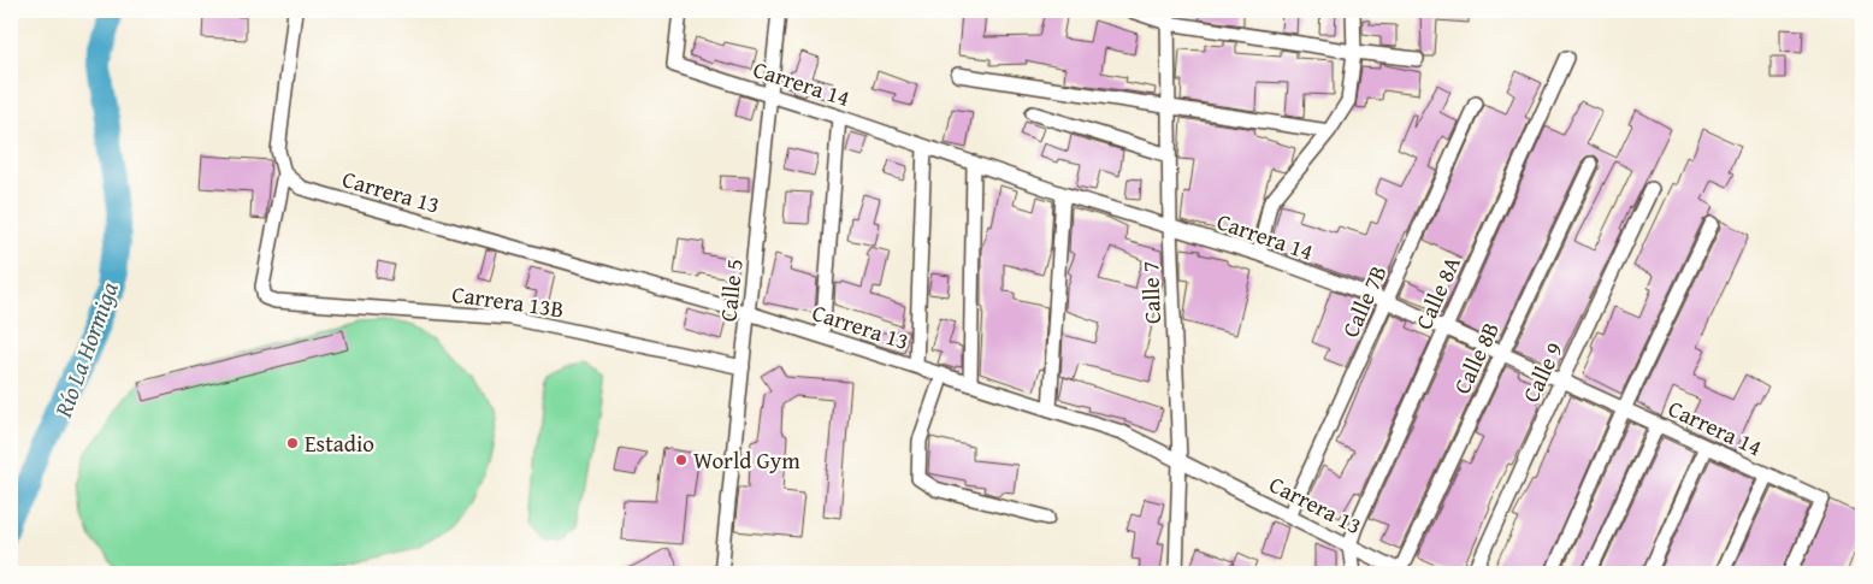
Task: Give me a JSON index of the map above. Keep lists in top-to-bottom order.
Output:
{
  "streets": {
    "street": [
      "Carrera 14",
      "Carrera 13",
      "Calle 5",
      "Calle 7",
      "Calle 8A",
      "Carrera 13B",
      "Calle 7B",
      "Calle 8B",
      "Calle 9"
    ]
  },
  "crossings": [
    ["Carrera 14", "Calle 5"],
    ["Carrera 14", "Calle 7"],
    ["Carrera 14", "Calle 8A"],
    ["Carrera 14", "Calle 7B"],
    ["Carrera 14", "Calle 8B"],
    ["Carrera 14", "Calle 9"],
    ["Carrera 13", "Calle 5"],
    ["Carrera 13", "Calle 7"],
    ["Carrera 13", "Calle 8A"],
    ["Carrera 13", "Carrera 13B"],
    ["Carrera 13", "Calle 7B"],
    ["Carrera 13", "Calle 8B"],
    ["Calle 5", "Carrera 13B"]
  ],
  "water": ["Río La Hormiga"],
  "places": ["Estadio", "World Gym"]
}
